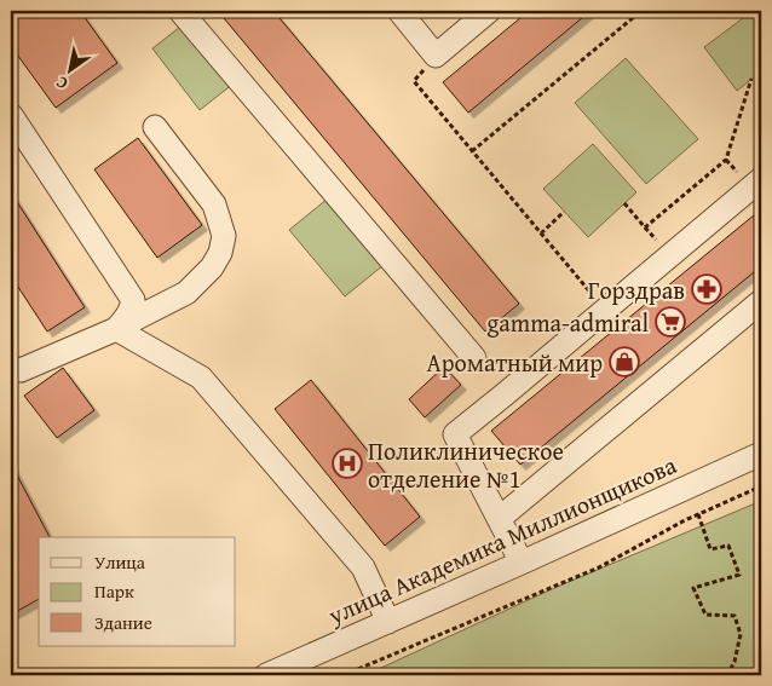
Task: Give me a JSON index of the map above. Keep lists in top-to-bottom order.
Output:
{
  "streets": {
    "street": ["улица Академика Миллионщикова"]
  },
  "places": {
    "pharmacy": ["Горздрав"],
    "supermarket": ["gamma-admiral"],
    "shop": ["Ароматный мир"],
    "hospital": ["Поликлиническое отделение №1"]
  },
  "legend": ["Улица", "Парк", "Здание"],
  "north": "bottom left"
}
